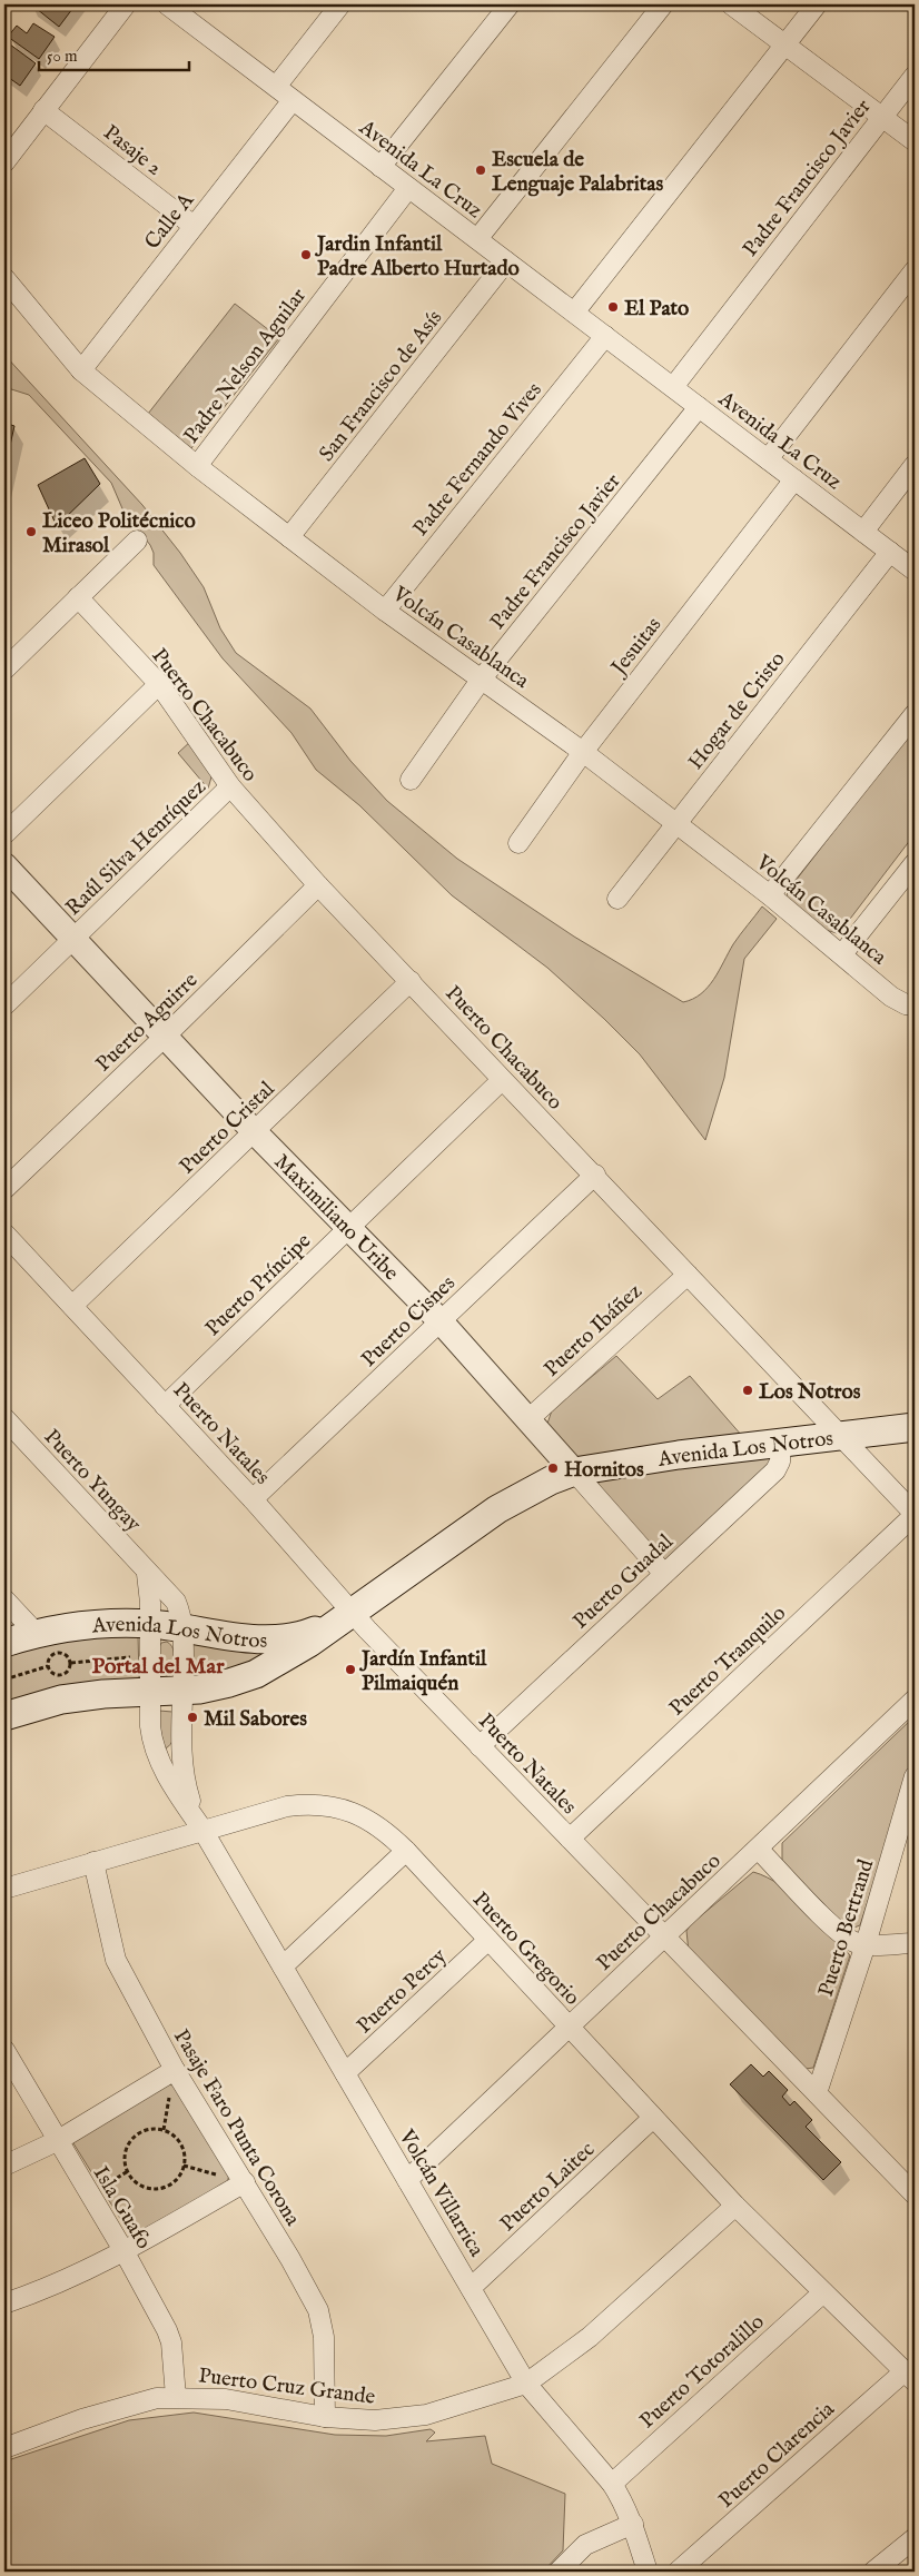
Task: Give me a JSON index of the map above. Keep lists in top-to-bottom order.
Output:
{
  "streets": {
    "main road": ["Avenida Los Notros"],
    "street": [
      "Pasaje 2",
      "Avenida La Cruz",
      "Padre Francisco Javier",
      "Calle A",
      "Padre Nelson Aguilar",
      "San Francisco de Asís",
      "Padre Fernando Vives",
      "Volcán Casablanca",
      "Jesuitas",
      "Hogar de Cristo",
      "Puerto Chacabuco",
      "Raúl Silva Henríquez",
      "Puerto Aguirre",
      "Puerto Cristal",
      "Maximiliano Uribe",
      "Puerto Príncipe",
      "Puerto Cisnes",
      "Puerto Ibáñez",
      "Puerto Natales",
      "Puerto Yungay",
      "Puerto Guadal",
      "Puerto Tranquilo",
      "Puerto Bertrand",
      "Puerto Gregorio",
      "Puerto Percy",
      "Pasaje Faro Punta Corona",
      "Puerto Laitec",
      "Volcán Villarrica",
      "Isla Guafo",
      "Puerto Totoralillo",
      "Puerto Cruz Grande",
      "Puerto Clarencia"
    ]
  },
  "crossings": [
    ["Pasaje 2", "Calle A"],
    ["Avenida La Cruz", "Padre Francisco Javier"],
    ["Avenida La Cruz", "Calle A"],
    ["Avenida La Cruz", "Padre Nelson Aguilar"],
    ["Avenida La Cruz", "San Francisco de Asís"],
    ["Avenida La Cruz", "Padre Fernando Vives"],
    ["Avenida La Cruz", "Jesuitas"],
    ["Avenida La Cruz", "Hogar de Cristo"],
    ["Padre Francisco Javier", "Volcán Casablanca"],
    ["Calle A", "Volcán Casablanca"],
    ["Padre Nelson Aguilar", "Volcán Casablanca"],
    ["San Francisco de Asís", "Volcán Casablanca"],
    ["Padre Fernando Vives", "Volcán Casablanca"],
    ["Volcán Casablanca", "Jesuitas"],
    ["Volcán Casablanca", "Hogar de Cristo"],
    ["Puerto Chacabuco", "Raúl Silva Henríquez"],
    ["Puerto Chacabuco", "Puerto Aguirre"],
    ["Puerto Chacabuco", "Puerto Cristal"],
    ["Puerto Chacabuco", "Puerto Príncipe"],
    ["Puerto Chacabuco", "Puerto Cisnes"],
    ["Puerto Chacabuco", "Puerto Ibáñez"],
    ["Puerto Chacabuco", "Puerto Natales"],
    ["Puerto Chacabuco", "Avenida Los Notros"],
    ["Puerto Chacabuco", "Puerto Tranquilo"],
    ["Puerto Chacabuco", "Puerto Gregorio"],
    ["Puerto Chacabuco", "Volcán Villarrica"],
    ["Raúl Silva Henríquez", "Maximiliano Uribe"],
    ["Puerto Aguirre", "Maximiliano Uribe"],
    ["Puerto Cristal", "Maximiliano Uribe"],
    ["Puerto Cristal", "Puerto Natales"],
    ["Maximiliano Uribe", "Puerto Príncipe"],
    ["Maximiliano Uribe", "Puerto Cisnes"],
    ["Maximiliano Uribe", "Puerto Ibáñez"],
    ["Maximiliano Uribe", "Avenida Los Notros"],
    ["Maximiliano Uribe", "Puerto Guadal"],
    ["Puerto Príncipe", "Puerto Natales"],
    ["Puerto Cisnes", "Puerto Natales"],
    ["Puerto Natales", "Avenida Los Notros"],
    ["Puerto Natales", "Puerto Guadal"],
    ["Puerto Natales", "Puerto Tranquilo"],
    ["Puerto Natales", "Puerto Bertrand"],
    ["Avenida Los Notros", "Puerto Yungay"],
    ["Avenida Los Notros", "Puerto Guadal"],
    ["Avenida Los Notros", "Volcán Villarrica"],
    ["Puerto Yungay", "Volcán Villarrica"],
    ["Puerto Gregorio", "Puerto Percy"],
    ["Puerto Gregorio", "Pasaje Faro Punta Corona"],
    ["Puerto Gregorio", "Puerto Laitec"],
    ["Puerto Gregorio", "Volcán Villarrica"],
    ["Puerto Gregorio", "Puerto Totoralillo"],
    ["Puerto Gregorio", "Puerto Cruz Grande"],
    ["Puerto Gregorio", "Puerto Clarencia"],
    ["Puerto Percy", "Volcán Villarrica"],
    ["Pasaje Faro Punta Corona", "Puerto Cruz Grande"],
    ["Puerto Laitec", "Volcán Villarrica"],
    ["Volcán Villarrica", "Puerto Totoralillo"],
    ["Volcán Villarrica", "Puerto Cruz Grande"],
    ["Isla Guafo", "Puerto Cruz Grande"]
  ],
  "districts": ["Portal del Mar"],
  "places": [
    "Escuela de Lenguaje Palabritas",
    "Jardin Infantil Padre Alberto Hurtado",
    "El Pato",
    "Liceo Politécnico Mirasol",
    "Los Notros",
    "Hornitos",
    "Jardín Infantil Pilmaiquén",
    "Mil Sabores"
  ],
  "scale_bar": "50 m"
}
